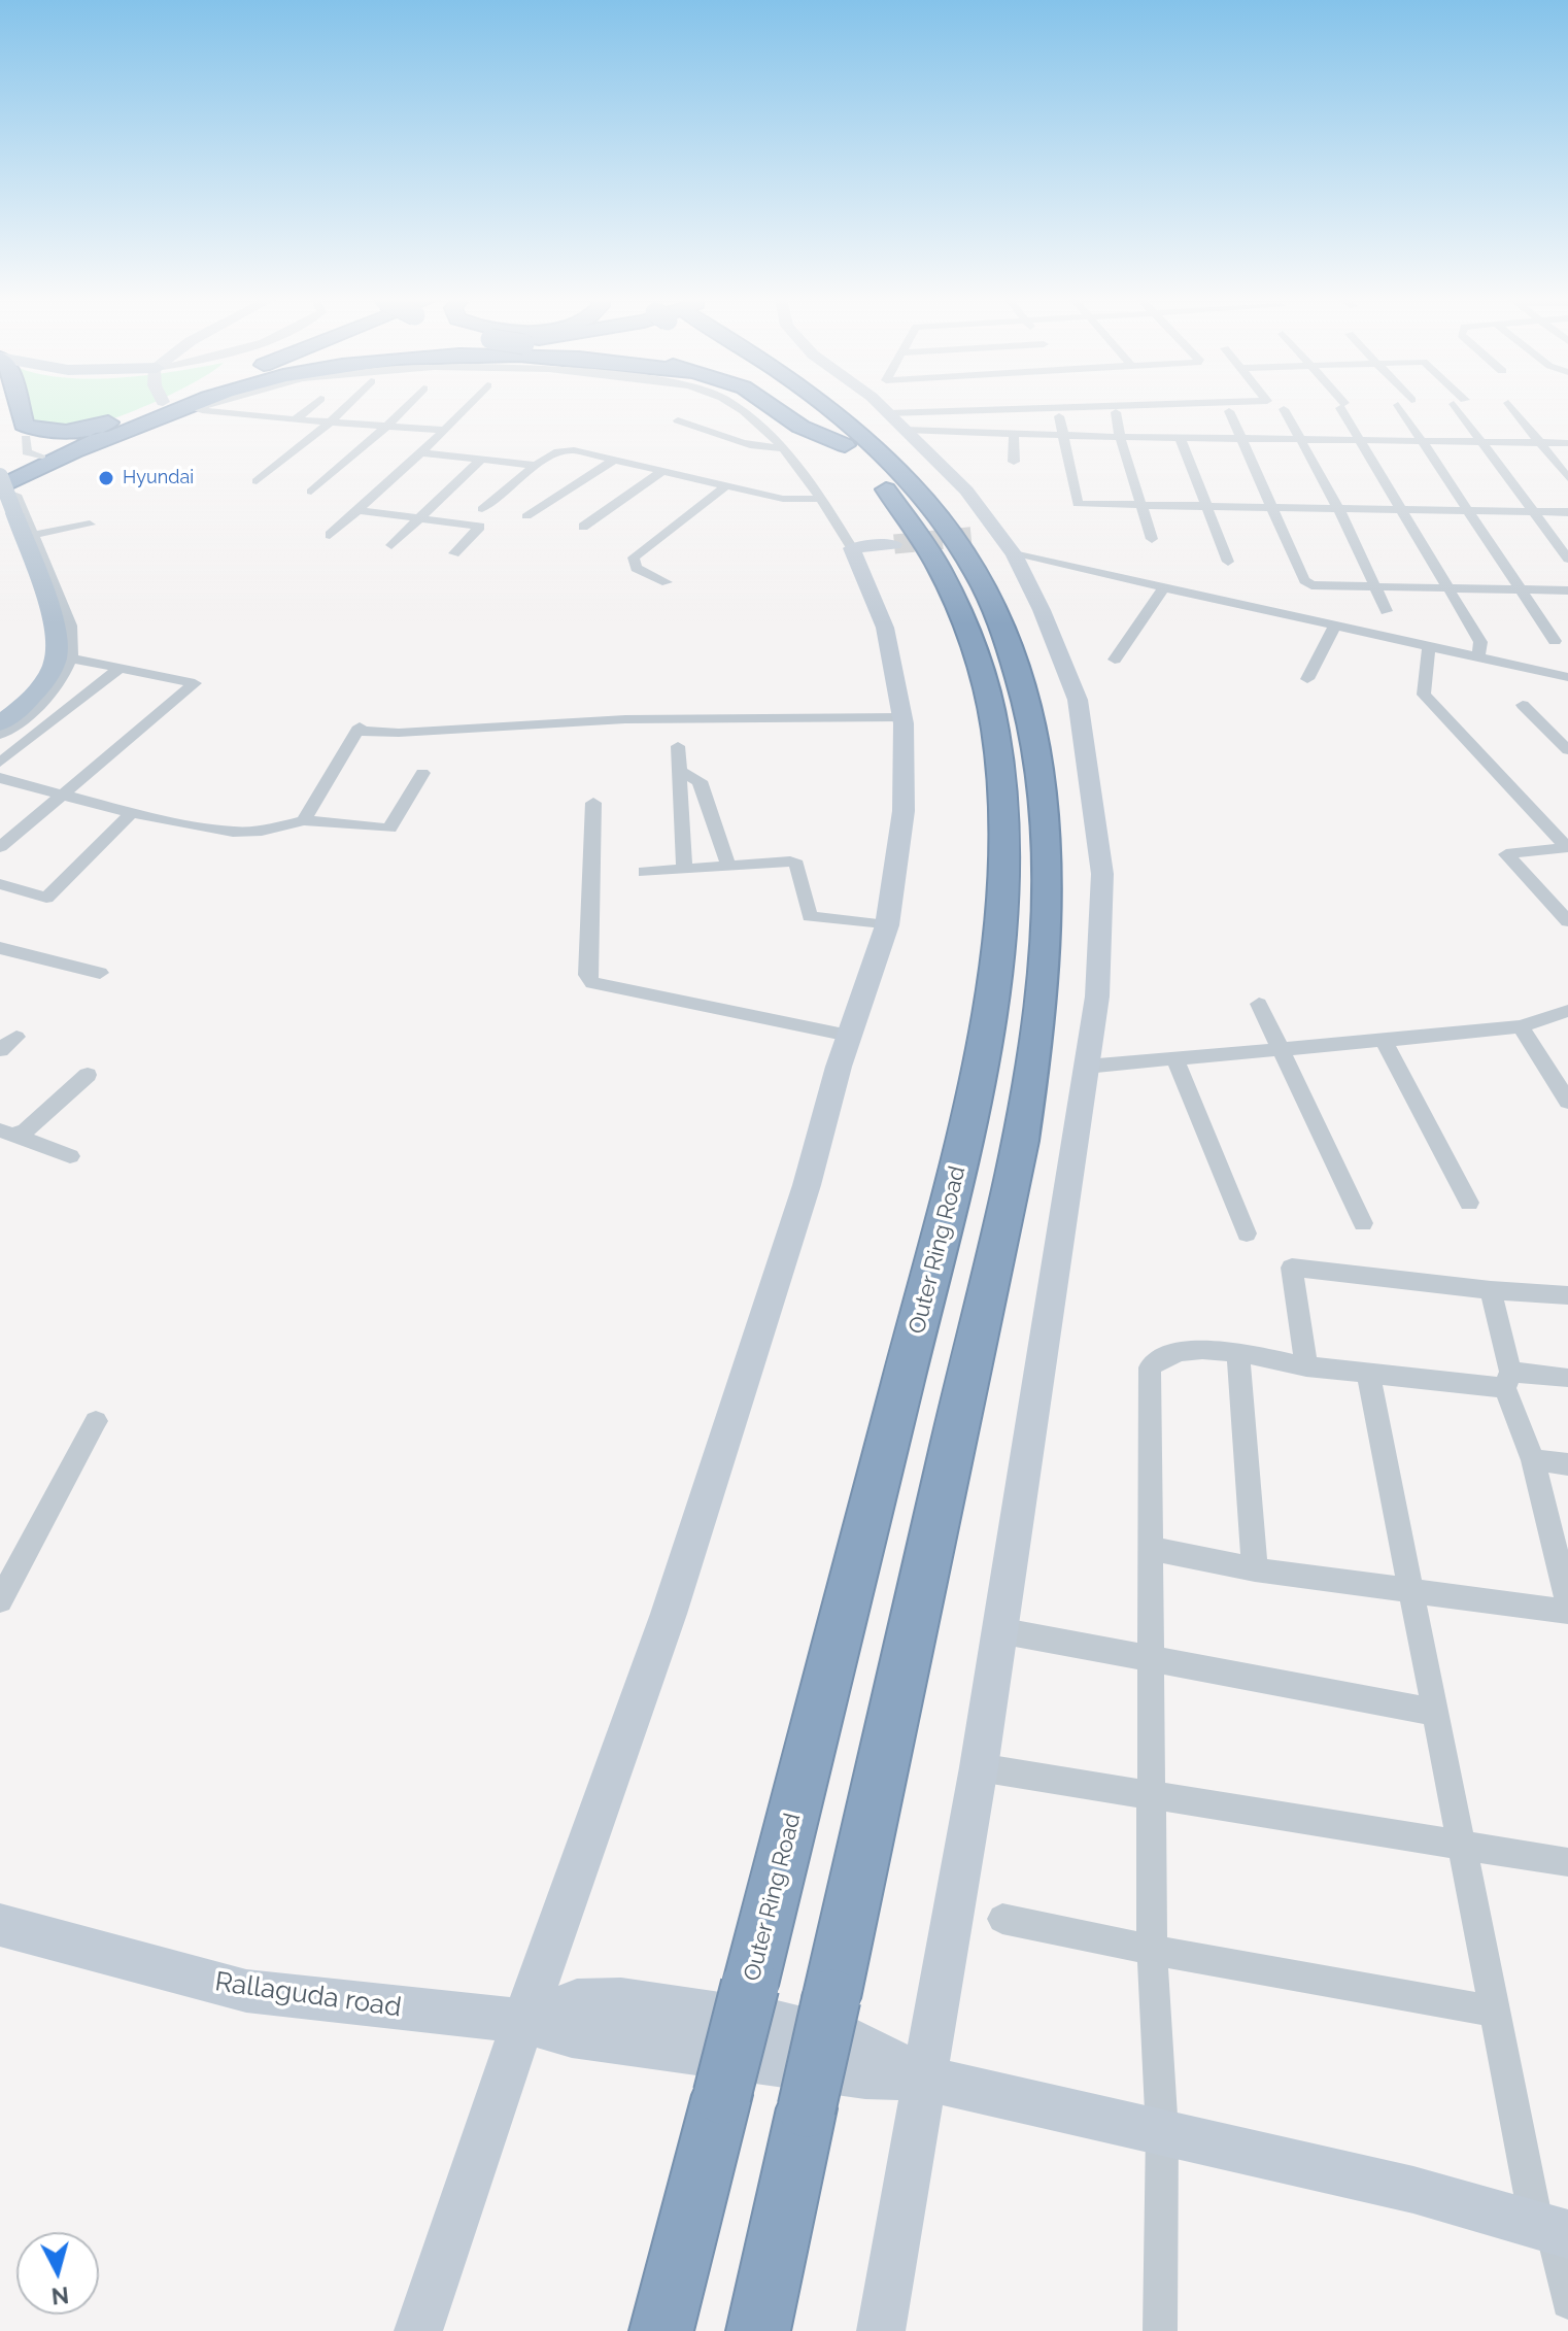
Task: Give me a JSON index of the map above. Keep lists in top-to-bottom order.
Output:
{
  "streets": {
    "highway": ["Outer Ring Road"],
    "street": ["Rallaguda road"]
  },
  "places": ["Hyundai"],
  "north": "bottom"
}
